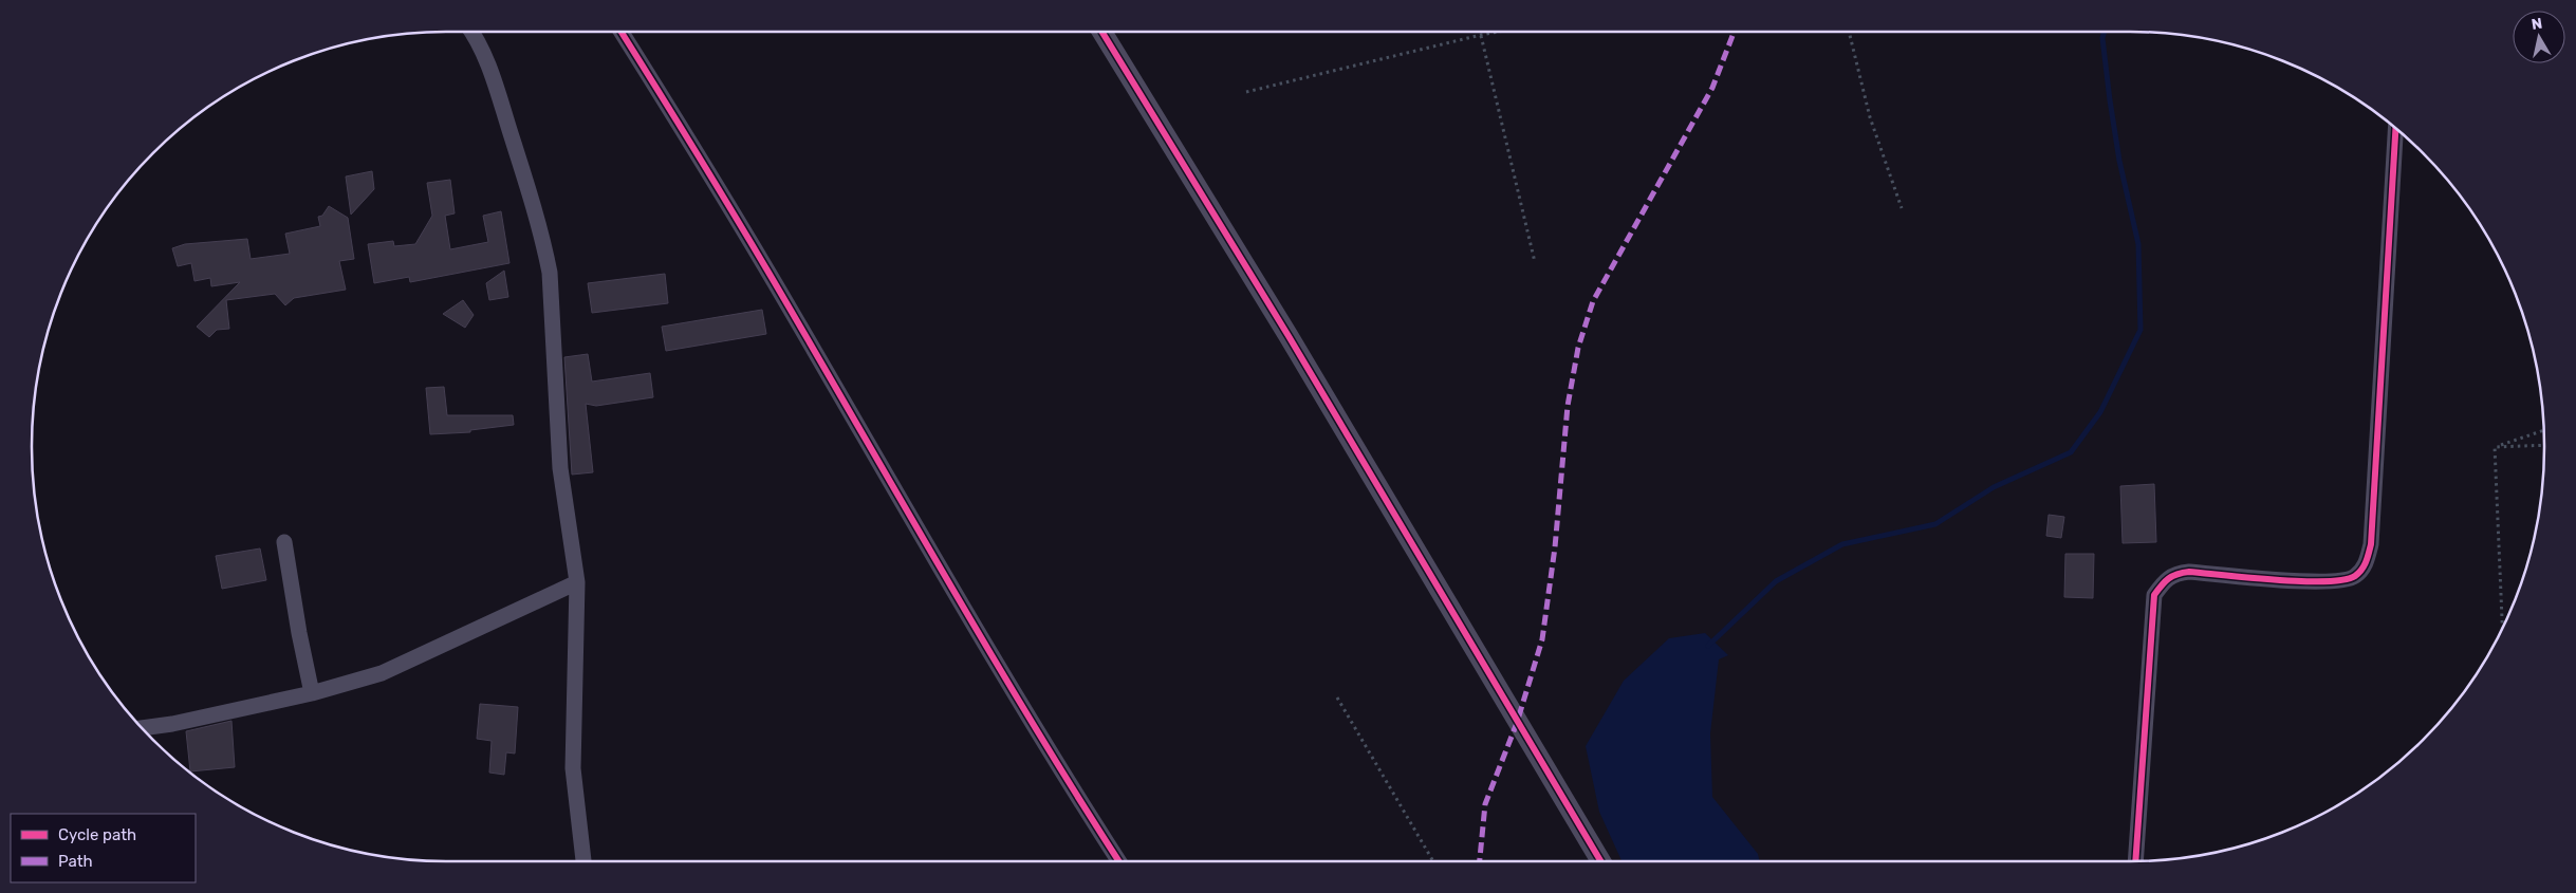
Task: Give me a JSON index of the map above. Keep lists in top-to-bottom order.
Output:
{
  "legend": ["Cycle path", "Path"],
  "north": "top"
}
